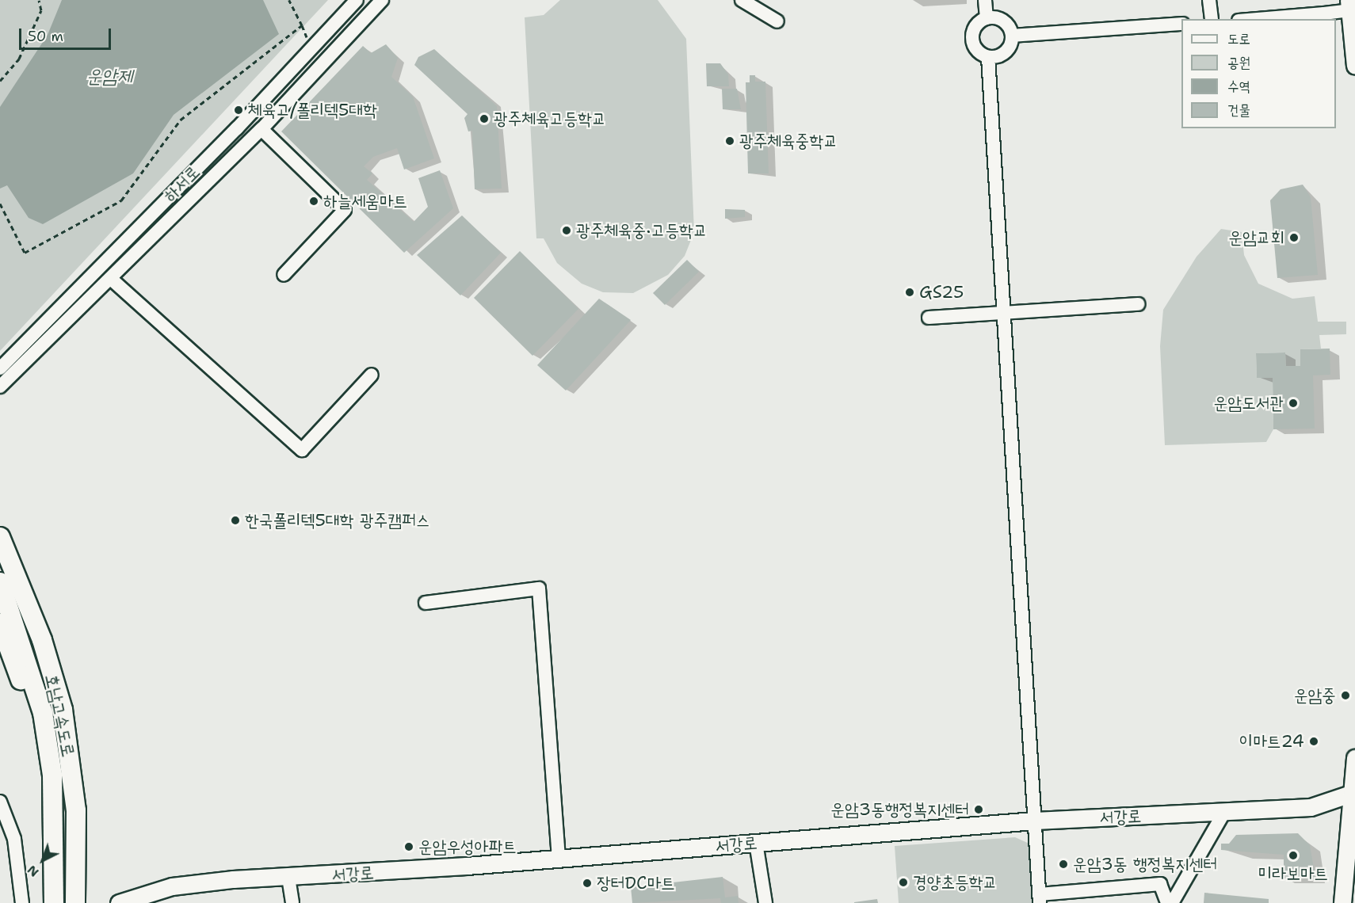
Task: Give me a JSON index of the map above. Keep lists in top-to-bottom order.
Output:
{
  "streets": {
    "highway": ["호남고속도로"],
    "main road": ["서강로"],
    "street": ["하서로"]
  },
  "water": ["운암제"],
  "places": [
    "체육고/폴리텍5대학",
    "광주체육고등학교",
    "광주체육중학교",
    "하늘세움마트",
    "광주체육중·고등학교",
    "운암교회",
    "GS25",
    "운암도서관",
    "한국폴리텍5대학 광주캠퍼스",
    "운암중",
    "이마트24",
    "운암3동행정복지센터",
    "운암우성아파트",
    "미라보마트",
    "운암3동 행정복지센터",
    "경양초등학교",
    "장터DC마트"
  ],
  "legend": [
    "도로",
    "공원",
    "수역",
    "건물"
  ],
  "scale_bar": "50 m",
  "north": "bottom left"
}
